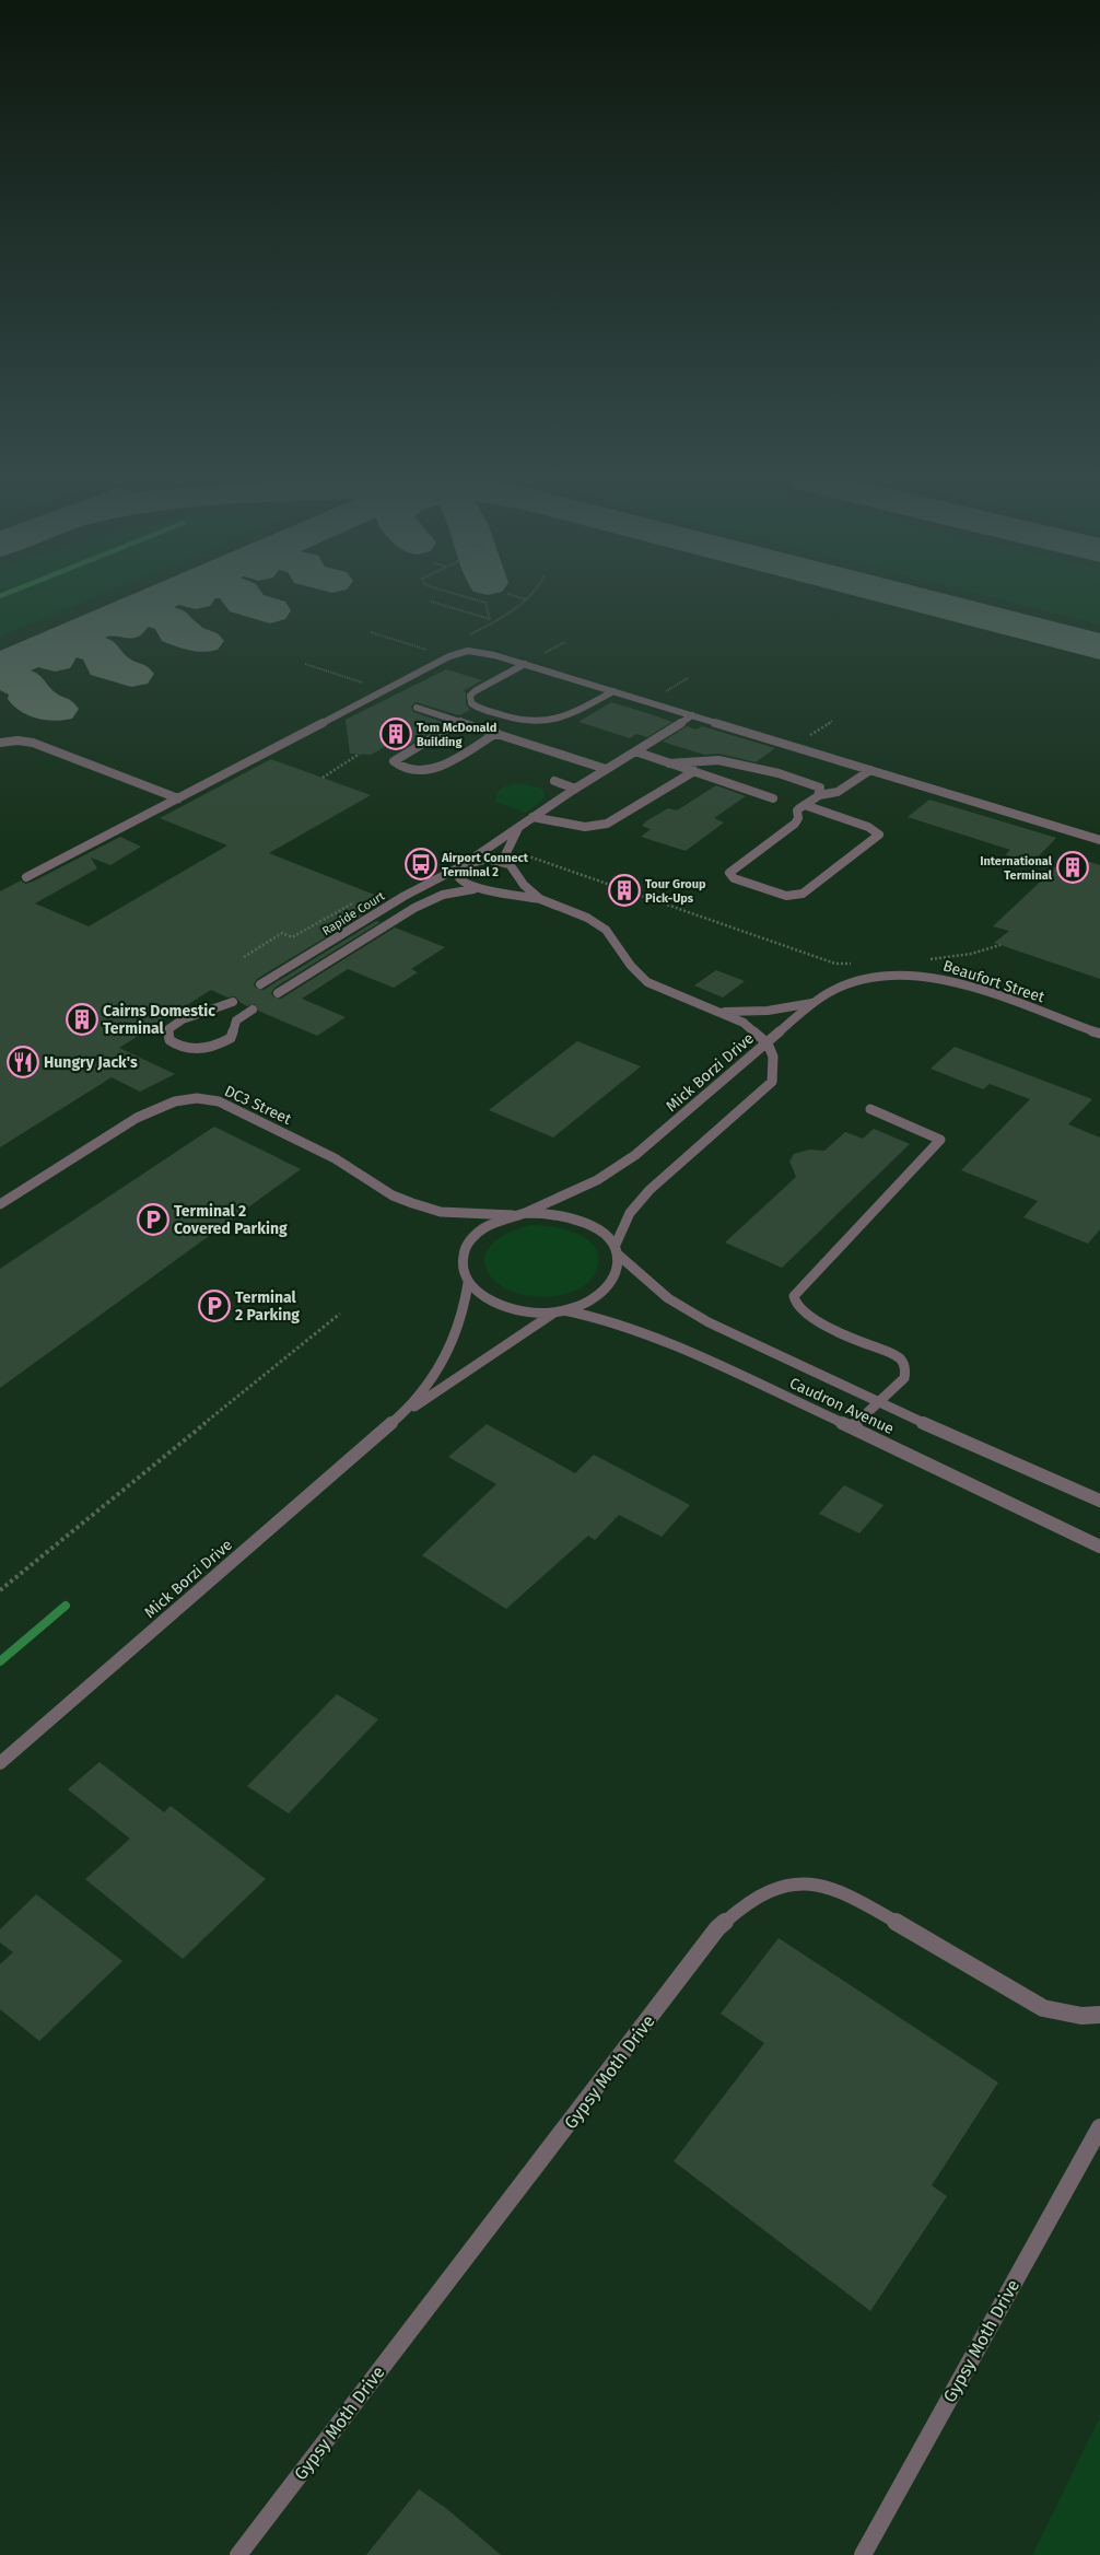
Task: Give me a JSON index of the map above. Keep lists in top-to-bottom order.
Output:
{
  "streets": {
    "street": [
      "Rapide Court",
      "Beaufort Street",
      "Mick Borzi Drive",
      "DC3 Street",
      "Caudron Avenue",
      "Gypsy Moth Drive"
    ]
  },
  "crossings": [
    ["Beaufort Street", "Mick Borzi Drive"],
    ["Mick Borzi Drive", "DC3 Street"],
    ["Mick Borzi Drive", "Caudron Avenue"],
    ["DC3 Street", "Caudron Avenue"]
  ],
  "places": {
    "building": [
      "Tom McDonald Building",
      "International Terminal",
      "Tour Group Pick-Ups",
      "Cairns Domestic Terminal"
    ],
    "bus stop": ["Airport Connect Terminal 2"],
    "restaurant": ["Hungry Jack's"],
    "parking": ["Terminal 2 Covered Parking", "Terminal 2 Parking"]
  }
}
